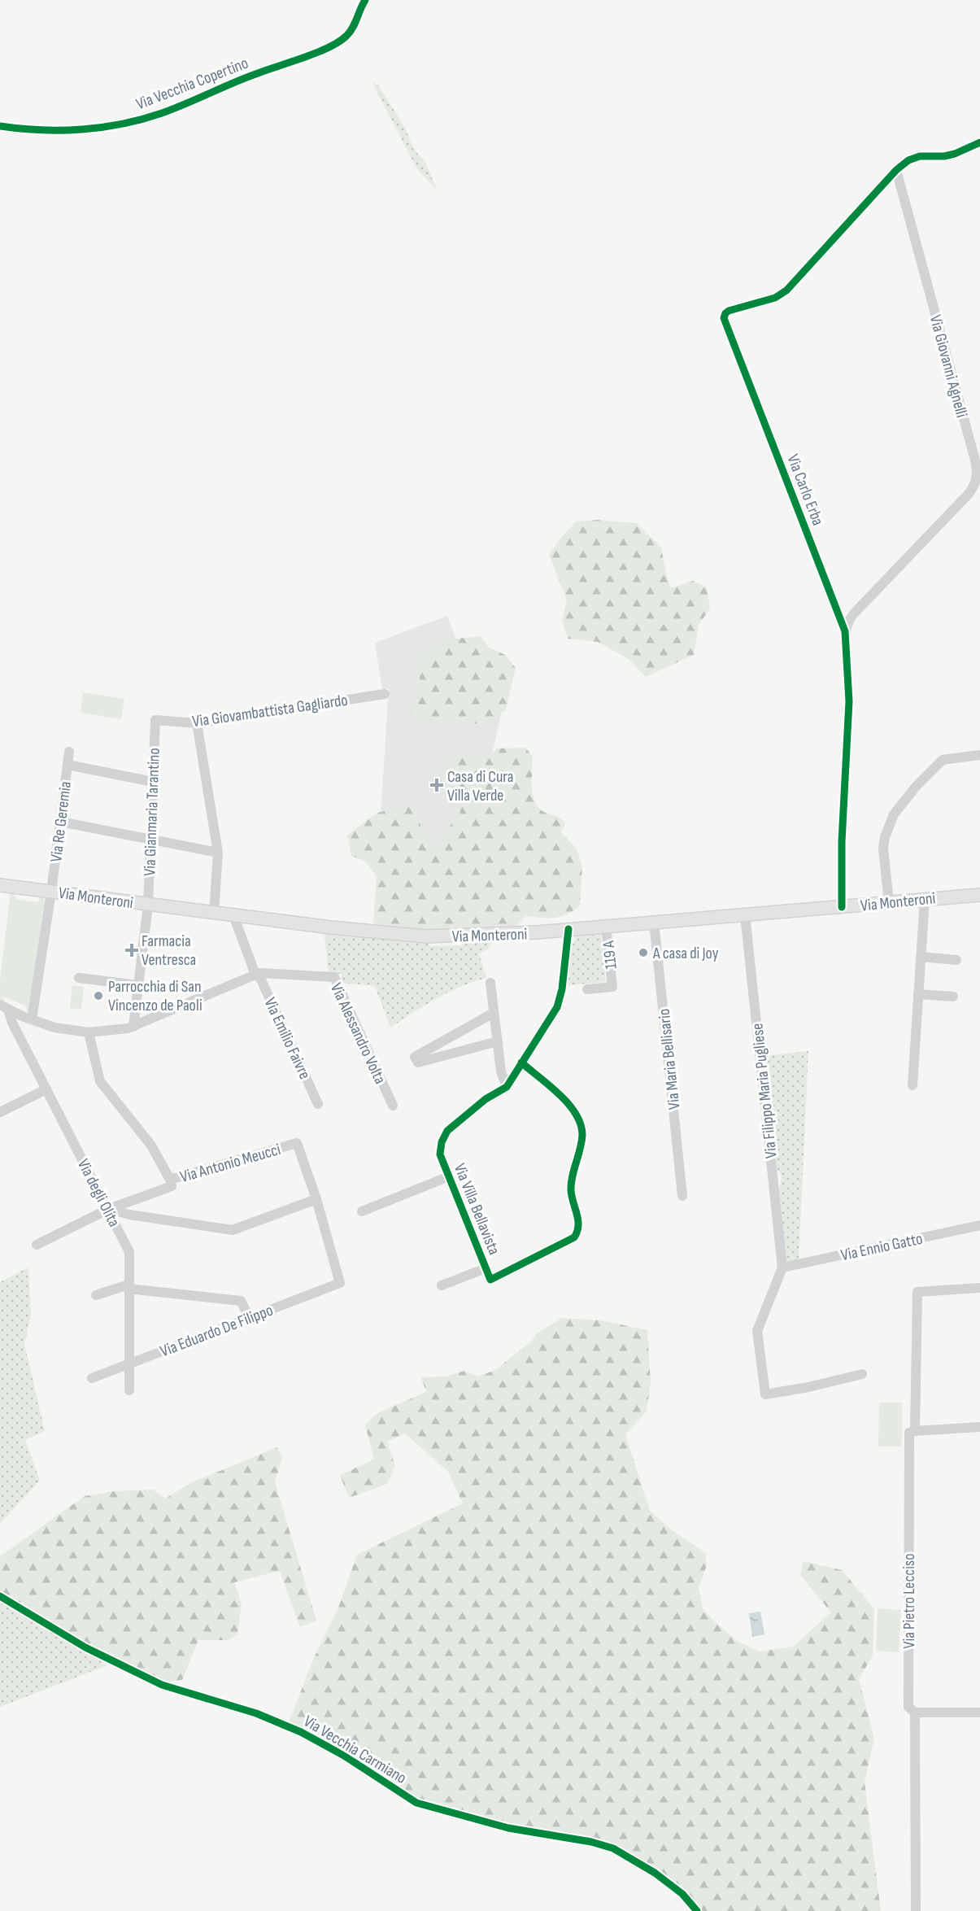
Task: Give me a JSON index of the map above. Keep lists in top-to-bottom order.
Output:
{
  "streets": {
    "main road": ["Via Monteroni"],
    "street": [
      "Via Giovanni Agnelli",
      "Via Carlo Erba",
      "Via Giovambattista Gagliardo",
      "Via Gianmaria Tarantino",
      "Via Re Geremia",
      "119 A",
      "Via Alessandro Volta",
      "Via Emilio Faivre",
      "Via Maria Bellisario",
      "Via Filippo Maria Pugliese",
      "Via Antonio Meucci",
      "Via degli Olita",
      "Via Villa Bellavista",
      "Via Ennio Gatto",
      "Via Eduardo De Filippo",
      "Via Pietro Lecciso",
      "Via Vecchia Carmiano"
    ],
    "cycle path": ["Via Vecchia Copertino"]
  },
  "crossings": [
    ["Via Giovanni Agnelli", "Via Carlo Erba"],
    ["Via Carlo Erba", "Via Monteroni"],
    ["Via Giovambattista Gagliardo", "Via Gianmaria Tarantino"],
    ["Via Gianmaria Tarantino", "Via Monteroni"],
    ["Via Re Geremia", "Via Monteroni"],
    ["Via Monteroni", "119 A"],
    ["Via Monteroni", "Via Emilio Faivre"],
    ["Via Monteroni", "Via Maria Bellisario"],
    ["Via Monteroni", "Via Filippo Maria Pugliese"],
    ["Via Monteroni", "Via Villa Bellavista"],
    ["Via Alessandro Volta", "Via Emilio Faivre"],
    ["Via Filippo Maria Pugliese", "Via Ennio Gatto"],
    ["Via Antonio Meucci", "Via degli Olita"],
    ["Via Antonio Meucci", "Via Eduardo De Filippo"],
    ["Via degli Olita", "Via Eduardo De Filippo"]
  ],
  "places": {
    "health": ["Casa di Cura Villa Verde", "Farmacia Ventresca"],
    "other": ["A casa di Joy", "Parrocchia di San Vincenzo de Paoli"]
  }
}
